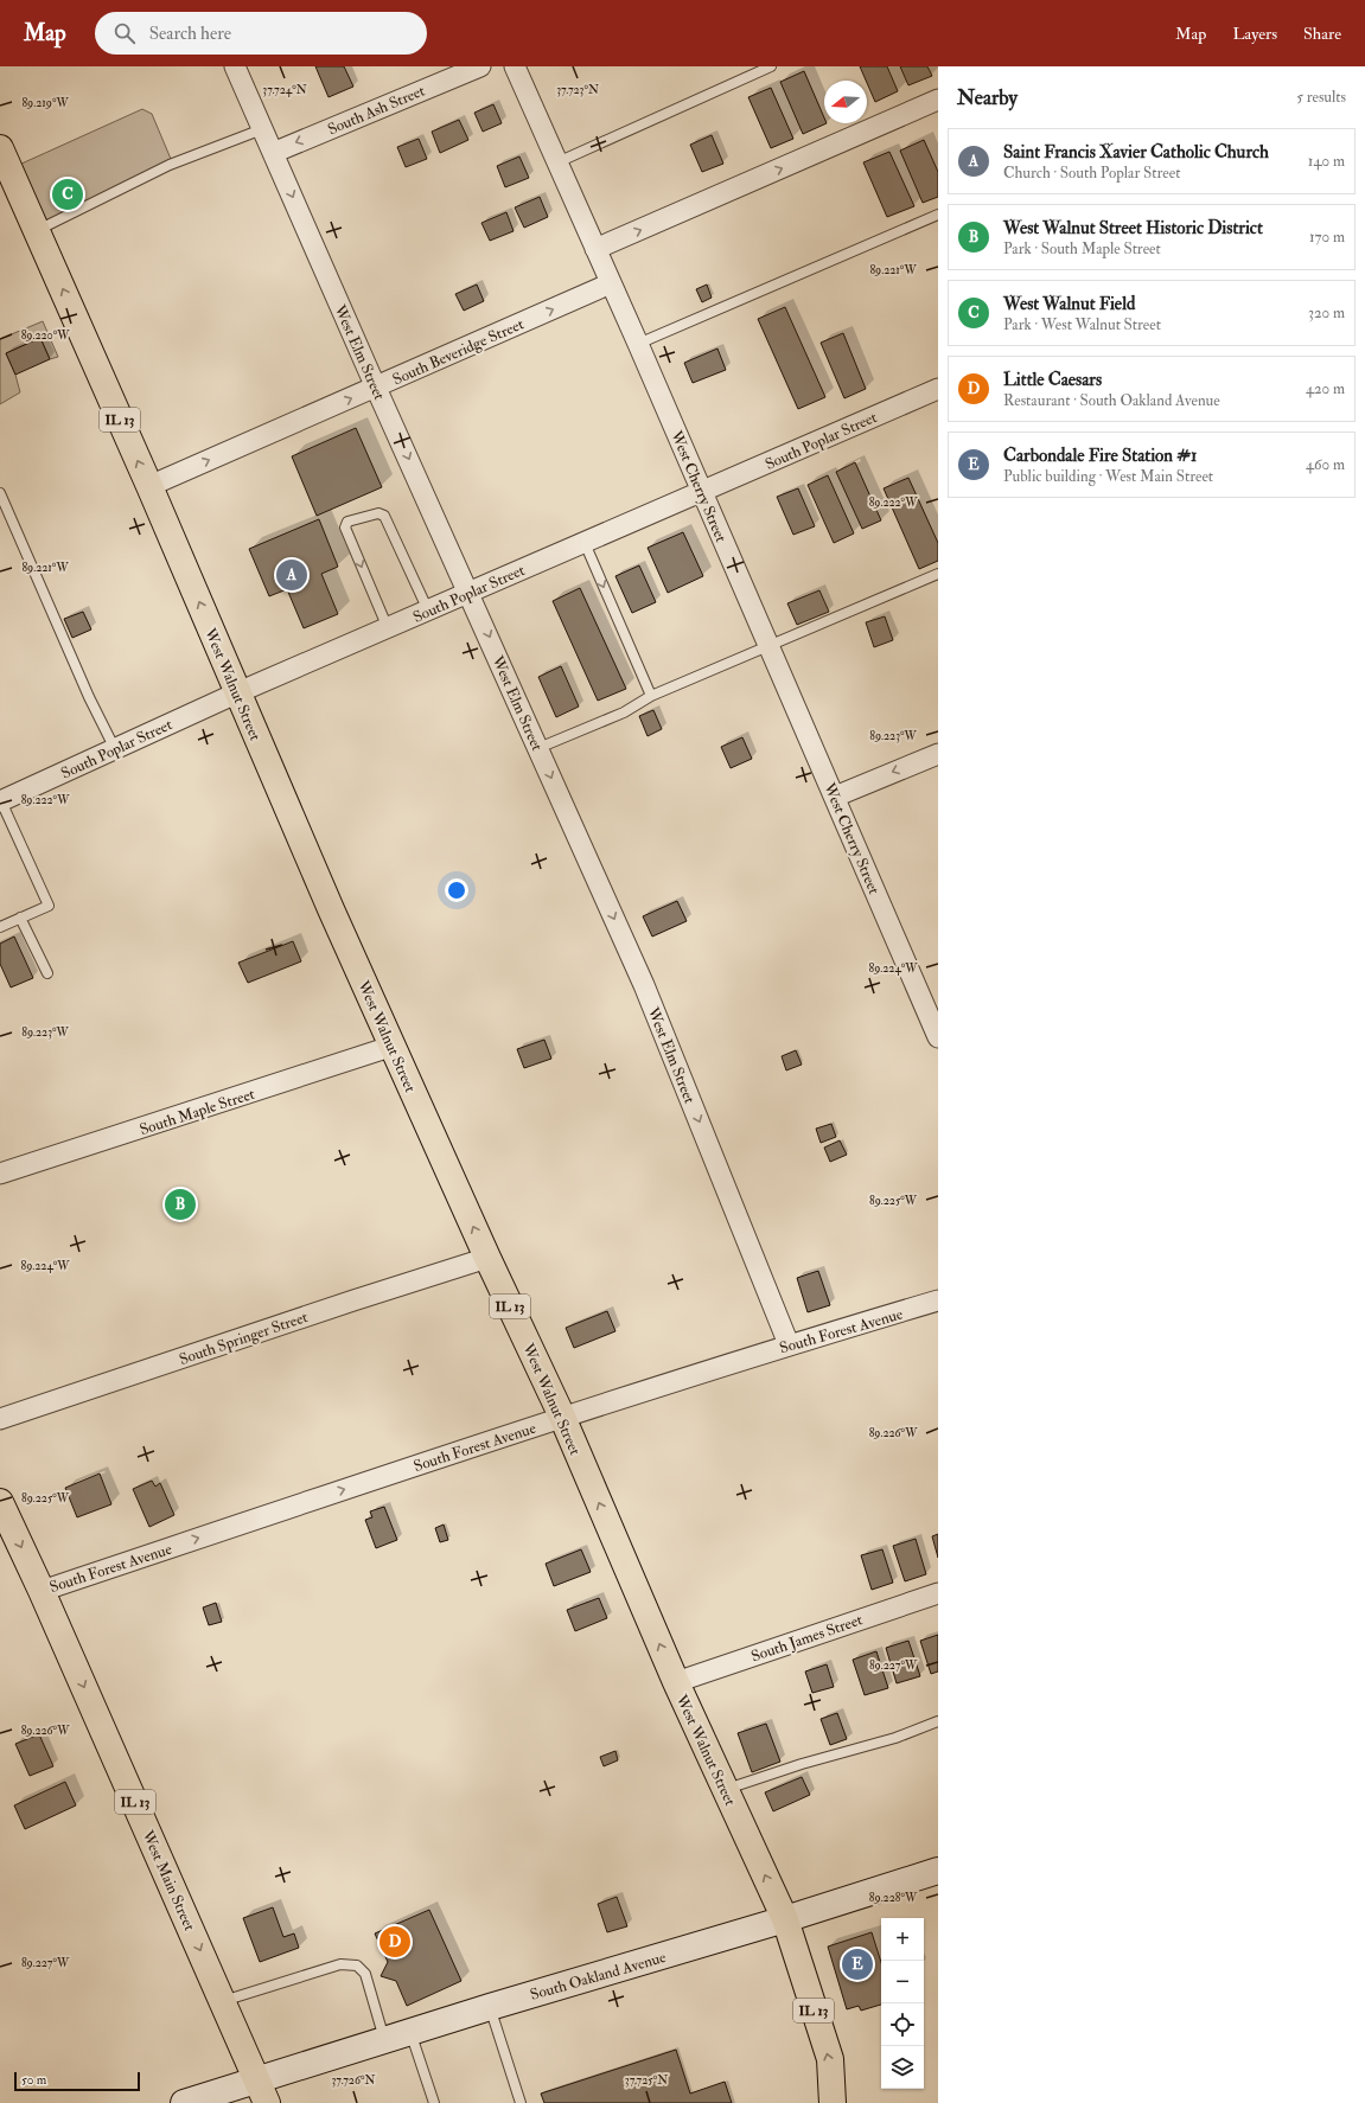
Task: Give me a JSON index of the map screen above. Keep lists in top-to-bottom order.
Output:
{
  "streets": {
    "highway": ["IL 13", "West Walnut Street", "West Main Street"],
    "street": [
      "South Ash Street",
      "South Beveridge Street",
      "West Elm Street",
      "South Poplar Street",
      "West Cherry Street",
      "South Maple Street",
      "South Forest Avenue",
      "South Springer Street",
      "South James Street",
      "South Oakland Avenue"
    ]
  },
  "crossings": [
    ["South Ash Street", "West Elm Street"],
    ["South Beveridge Street", "West Elm Street"],
    ["South Beveridge Street", "West Cherry Street"],
    ["South Beveridge Street", "West Walnut Street"],
    ["West Elm Street", "South Poplar Street"],
    ["West Elm Street", "South Forest Avenue"],
    ["IL 13", "West Walnut Street"],
    ["IL 13", "South Oakland Avenue"],
    ["South Poplar Street", "West Cherry Street"],
    ["South Poplar Street", "West Walnut Street"],
    ["West Walnut Street", "South Maple Street"],
    ["West Walnut Street", "South Forest Avenue"],
    ["West Walnut Street", "South Springer Street"],
    ["West Walnut Street", "South James Street"],
    ["West Walnut Street", "South Oakland Avenue"],
    ["South Forest Avenue", "West Main Street"],
    ["West Main Street", "South Oakland Avenue"]
  ],
  "one_way": [
    "South Ash Street",
    "South Beveridge Street",
    "West Elm Street",
    "West Walnut Street",
    "South Forest Avenue",
    "West Main Street"
  ],
  "scale_bar": "50 m",
  "north": "left",
  "page": {
    "header": "Map",
    "search": "Search here",
    "nav": ["Map", "Layers", "Share"],
    "heading": ["Nearby", "5 results"],
    "list": [
      {
        "mark": "A",
        "name": "Saint Francis Xavier Catholic Church",
        "note": "Church · South Poplar Street",
        "value": "140 m"
      },
      {
        "mark": "B",
        "name": "West Walnut Street Historic District",
        "note": "Park · South Maple Street",
        "value": "170 m"
      },
      {
        "mark": "C",
        "name": "West Walnut Field",
        "note": "Park · West Walnut Street",
        "value": "320 m"
      },
      {
        "mark": "D",
        "name": "Little Caesars",
        "note": "Restaurant · South Oakland Avenue",
        "value": "420 m"
      },
      {
        "mark": "E",
        "name": "Carbondale Fire Station #1",
        "note": "Public building · West Main Street",
        "value": "460 m"
      }
    ],
    "pins": [
      "C",
      "A",
      "B",
      "D",
      "E"
    ],
    "map_buttons": ["+", "−"],
    "scale": "50 m"
  },
  "coordinates": [
    "37.724°N",
    "37.723°N",
    "89.219°W",
    "89.221°W",
    "89.220°W",
    "89.222°W",
    "89.223°W",
    "89.224°W",
    "89.225°W",
    "89.226°W",
    "89.227°W",
    "89.228°W",
    "37.726°N",
    "37.725°N"
  ]
}
